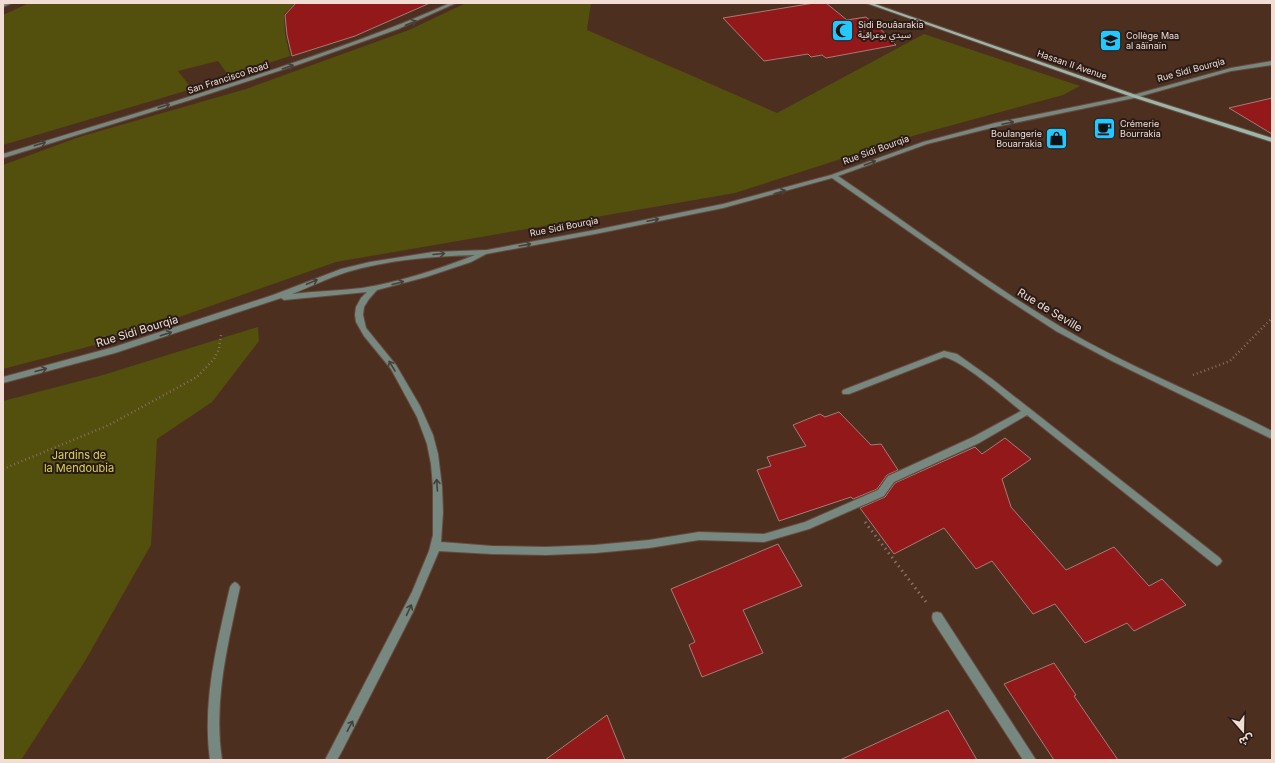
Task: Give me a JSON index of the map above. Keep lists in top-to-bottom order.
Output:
{
  "streets": {
    "street": [
      "Hassan II Avenue",
      "Rue Sidi Bourqia",
      "San Francisco Road",
      "Rue de Seville"
    ]
  },
  "crossings": [
    ["Hassan II Avenue", "Rue Sidi Bourqia"],
    ["Rue Sidi Bourqia", "Rue de Seville"]
  ],
  "one_way": ["Rue Sidi Bourqia", "San Francisco Road"],
  "parks": ["Jardins de la Mendoubia"],
  "places": {
    "mosque": ["Sidi Bouâarakia سيدي بوعراقية"],
    "school or university": ["Collège Maa al aâïnaïn"],
    "cafe": ["Crémerie Bourrakia"],
    "shop": ["Boulangerie Bouarrakia"]
  },
  "north": "bottom"
}
